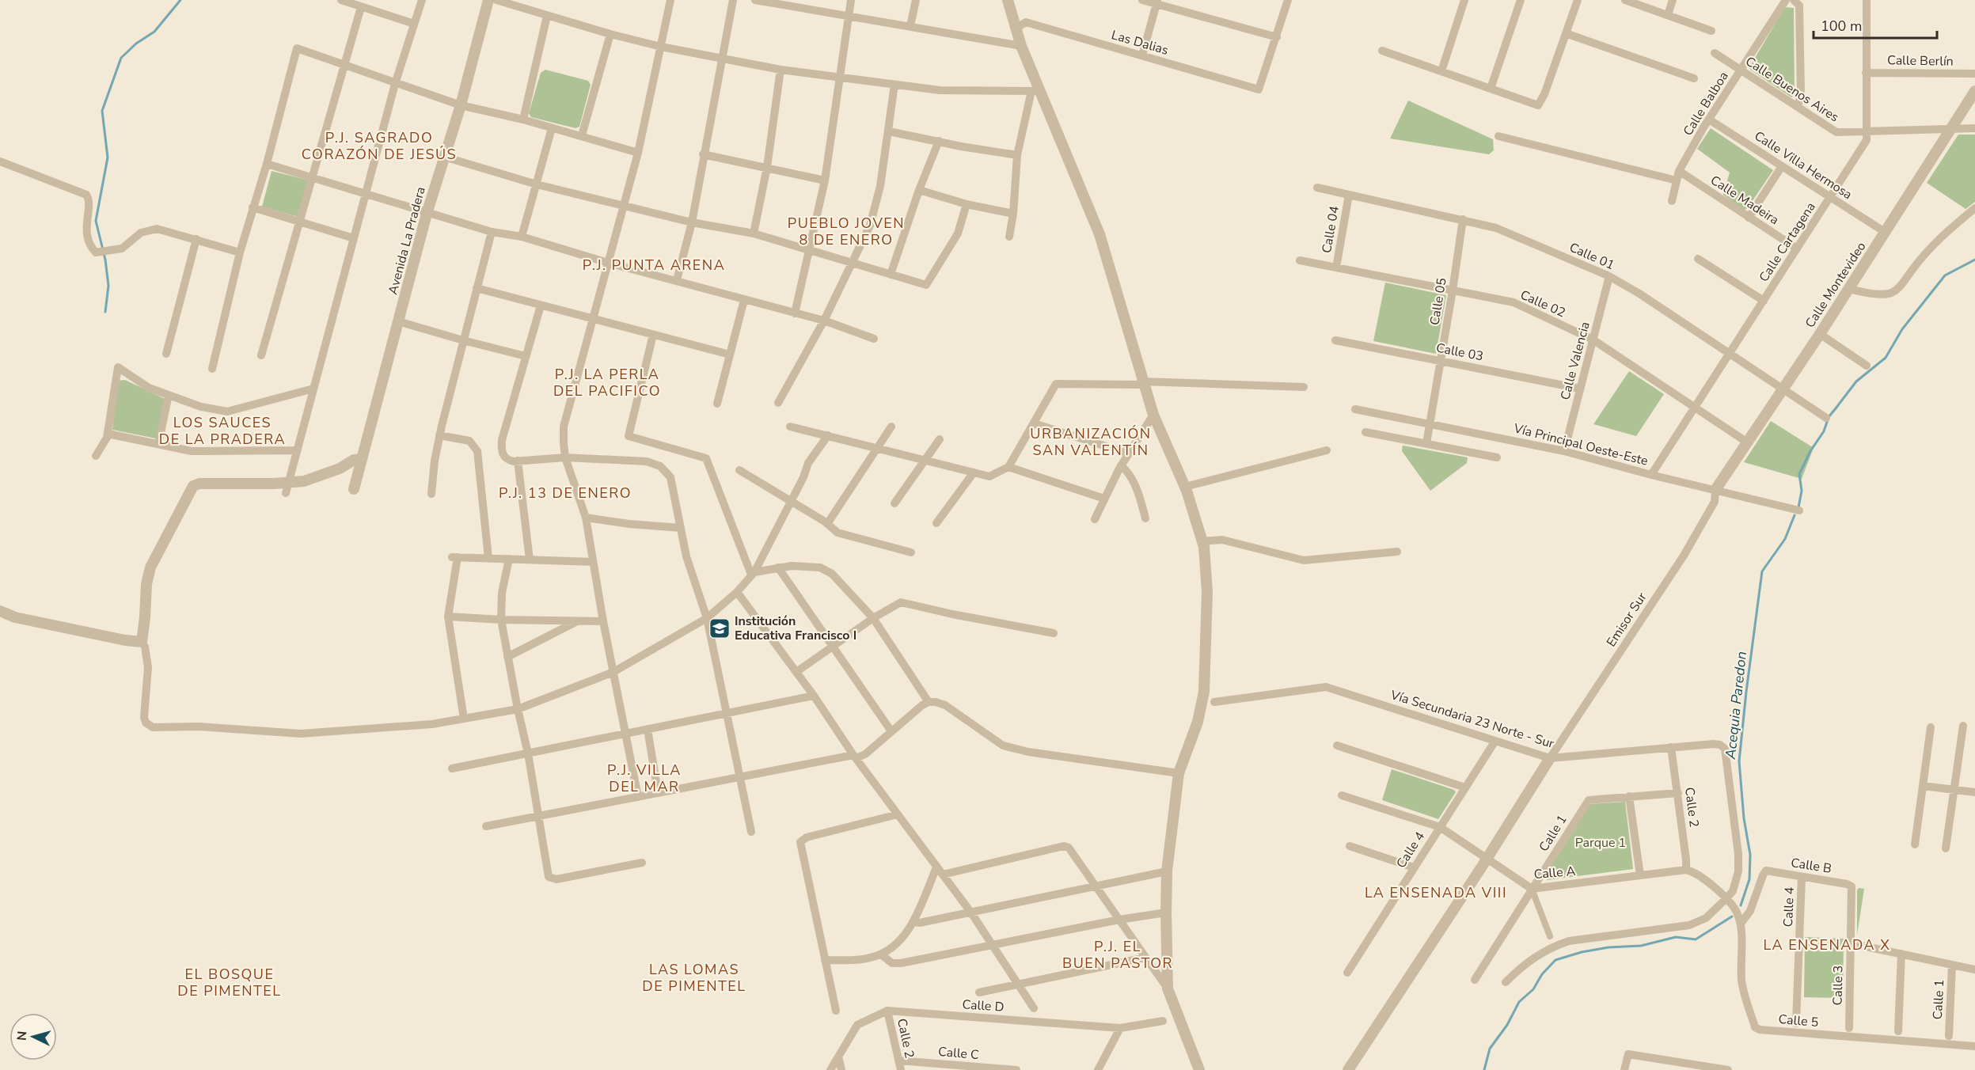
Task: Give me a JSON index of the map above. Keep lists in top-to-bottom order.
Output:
{
  "streets": {
    "street": [
      "Las Dalias",
      "Calle Berlín",
      "Calle Buenos Aires",
      "Calle Balboa",
      "Calle Villa Hermosa",
      "Calle Madeira",
      "Calle 04",
      "Avenida La Pradera",
      "Calle Cartagena",
      "Calle 01",
      "Calle Montevideo",
      "Calle 05",
      "Calle 02",
      "Calle 03",
      "Calle Valencia",
      "Vía Principal Oeste-Este",
      "Emisor Sur",
      "Vía Secundaria 23 Norte - Sur",
      "Calle 2",
      "Calle 1",
      "Calle 4",
      "Calle B",
      "Calle A",
      "Calle 3",
      "Calle D",
      "Calle 5",
      "Calle C"
    ]
  },
  "crossings": [
    ["Calle Berlín", "Calle Cartagena"],
    ["Calle Buenos Aires", "Calle Balboa"],
    ["Calle Buenos Aires", "Calle Cartagena"],
    ["Calle Buenos Aires", "Calle Montevideo"],
    ["Calle Balboa", "Calle Villa Hermosa"],
    ["Calle Balboa", "Calle Madeira"],
    ["Calle Villa Hermosa", "Calle Cartagena"],
    ["Calle Villa Hermosa", "Calle Montevideo"],
    ["Calle Madeira", "Calle Cartagena"],
    ["Calle 04", "Calle 01"],
    ["Calle 04", "Calle 02"],
    ["Calle Cartagena", "Calle 01"],
    ["Calle Cartagena", "Calle 02"],
    ["Calle Cartagena", "Vía Principal Oeste-Este"],
    ["Calle 01", "Calle Montevideo"],
    ["Calle 01", "Calle 05"],
    ["Calle 01", "Calle Valencia"],
    ["Calle Montevideo", "Calle 02"],
    ["Calle Montevideo", "Vía Principal Oeste-Este"],
    ["Calle Montevideo", "Emisor Sur"],
    ["Calle 05", "Calle 02"],
    ["Calle 05", "Calle 03"],
    ["Calle 05", "Vía Principal Oeste-Este"],
    ["Calle 02", "Calle Valencia"],
    ["Calle 03", "Calle Valencia"],
    ["Calle Valencia", "Vía Principal Oeste-Este"],
    ["Vía Principal Oeste-Este", "Emisor Sur"],
    ["Emisor Sur", "Vía Secundaria 23 Norte - Sur"],
    ["Vía Secundaria 23 Norte - Sur", "Calle 2"],
    ["Vía Secundaria 23 Norte - Sur", "Calle 4"],
    ["Vía Secundaria 23 Norte - Sur", "Calle 5"],
    ["Calle 2", "Calle 1"],
    ["Calle 2", "Calle A"],
    ["Calle 2", "Calle D"],
    ["Calle 2", "Calle C"],
    ["Calle 1", "Calle A"],
    ["Calle 4", "Calle B"],
    ["Calle 4", "Calle A"],
    ["Calle B", "Calle 3"],
    ["Calle B", "Calle 5"]
  ],
  "districts": [
    "P.J. SAGRADO CORAZÓN DE JESÚS",
    "PUEBLO JOVEN 8 DE ENERO",
    "P.J. PUNTA ARENA",
    "P.J. LA PERLA DEL PACIFICO",
    "LOS SAUCES DE LA PRADERA",
    "URBANIZACIÓN SAN VALENTÍN",
    "P.J. 13 DE ENERO",
    "P.J. VILLA DEL MAR",
    "LA ENSENADA VIII",
    "LA ENSENADA X",
    "P.J. EL BUEN PASTOR",
    "LAS LOMAS DE PIMENTEL",
    "EL BOSQUE DE PIMENTEL"
  ],
  "water": ["Acequia Paredon"],
  "parks": ["Parque 1"],
  "places": {
    "school or university": ["Institución Educativa Francisco I"]
  },
  "scale_bar": "100 m",
  "north": "left"
}
